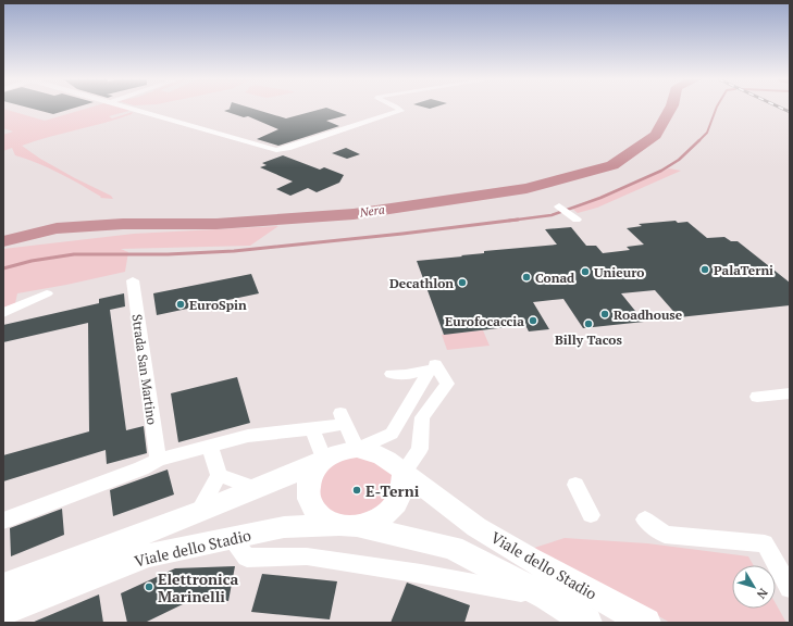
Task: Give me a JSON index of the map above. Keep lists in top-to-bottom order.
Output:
{
  "streets": {
    "main road": ["Viale dello Stadio"],
    "street": ["Strada San Martino"]
  },
  "water": ["Nera"],
  "places": [
    "PalaTerni",
    "Unieuro",
    "Conad",
    "Decathlon",
    "EuroSpin",
    "Roadhouse",
    "Eurofocaccia",
    "Billy Tacos",
    "E-Terni",
    "Elettronica Marinelli"
  ],
  "north": "bottom right"
}
